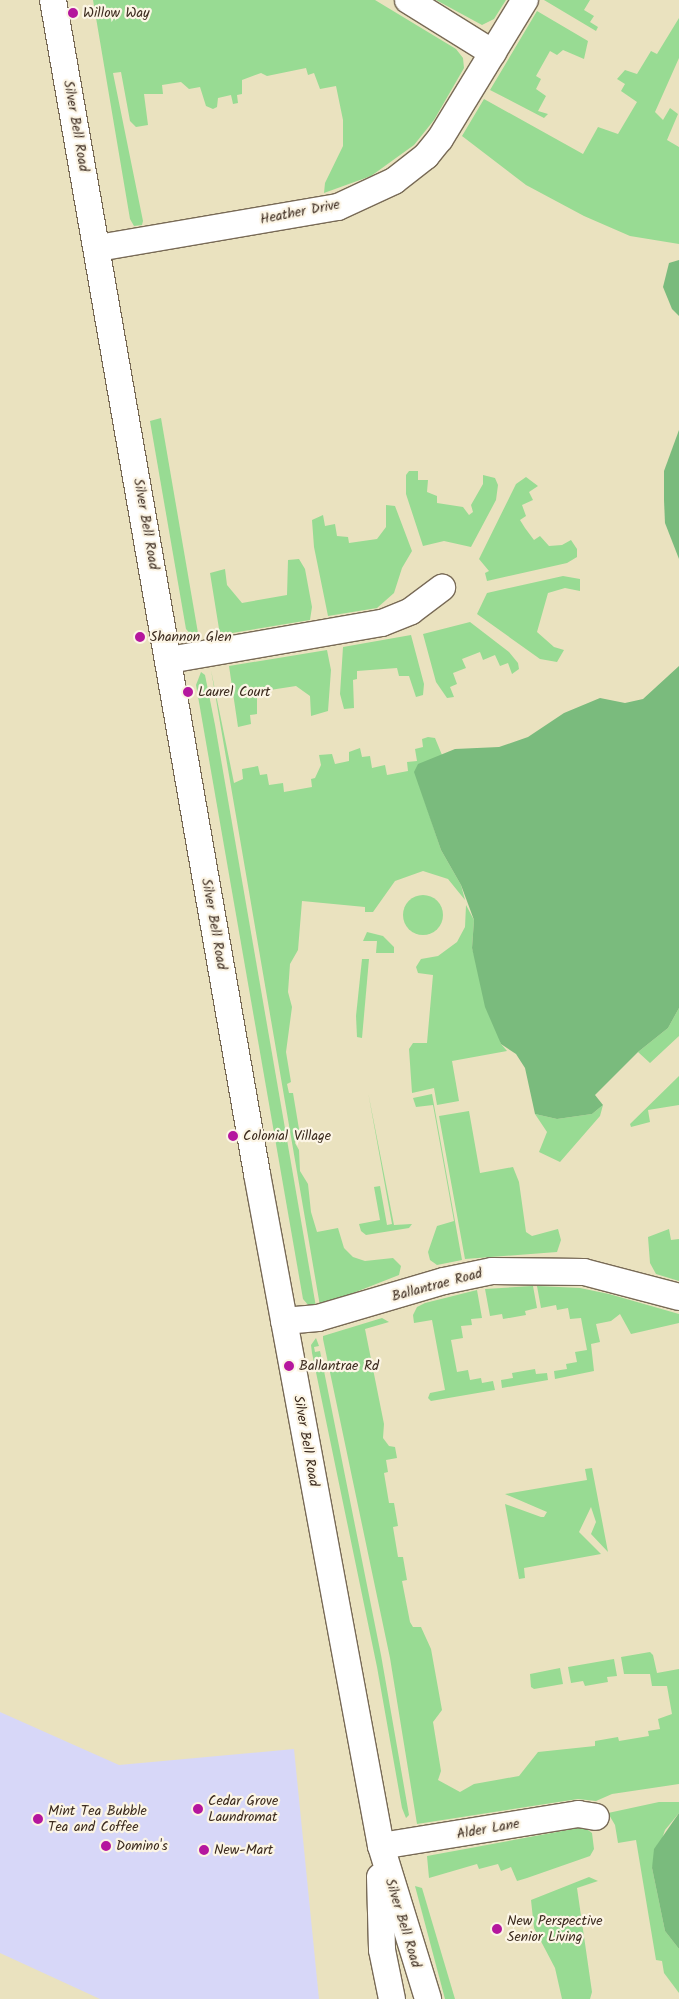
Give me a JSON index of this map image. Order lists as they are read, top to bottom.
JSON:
{
  "streets": {
    "street": [
      "Silver Bell Road",
      "Heather Drive",
      "Ballantrae Road",
      "Alder Lane"
    ]
  },
  "crossings": [
    ["Silver Bell Road", "Heather Drive"],
    ["Silver Bell Road", "Ballantrae Road"],
    ["Silver Bell Road", "Alder Lane"]
  ],
  "places": [
    "Willow Way",
    "Shannon Glen",
    "Laurel Court",
    "Colonial Village",
    "Ballantrae Rd",
    "Cedar Grove Laundromat",
    "Mint Tea Bubble Tea and Coffee",
    "Domino's",
    "New-Mart",
    "New Perspective Senior Living"
  ]
}
